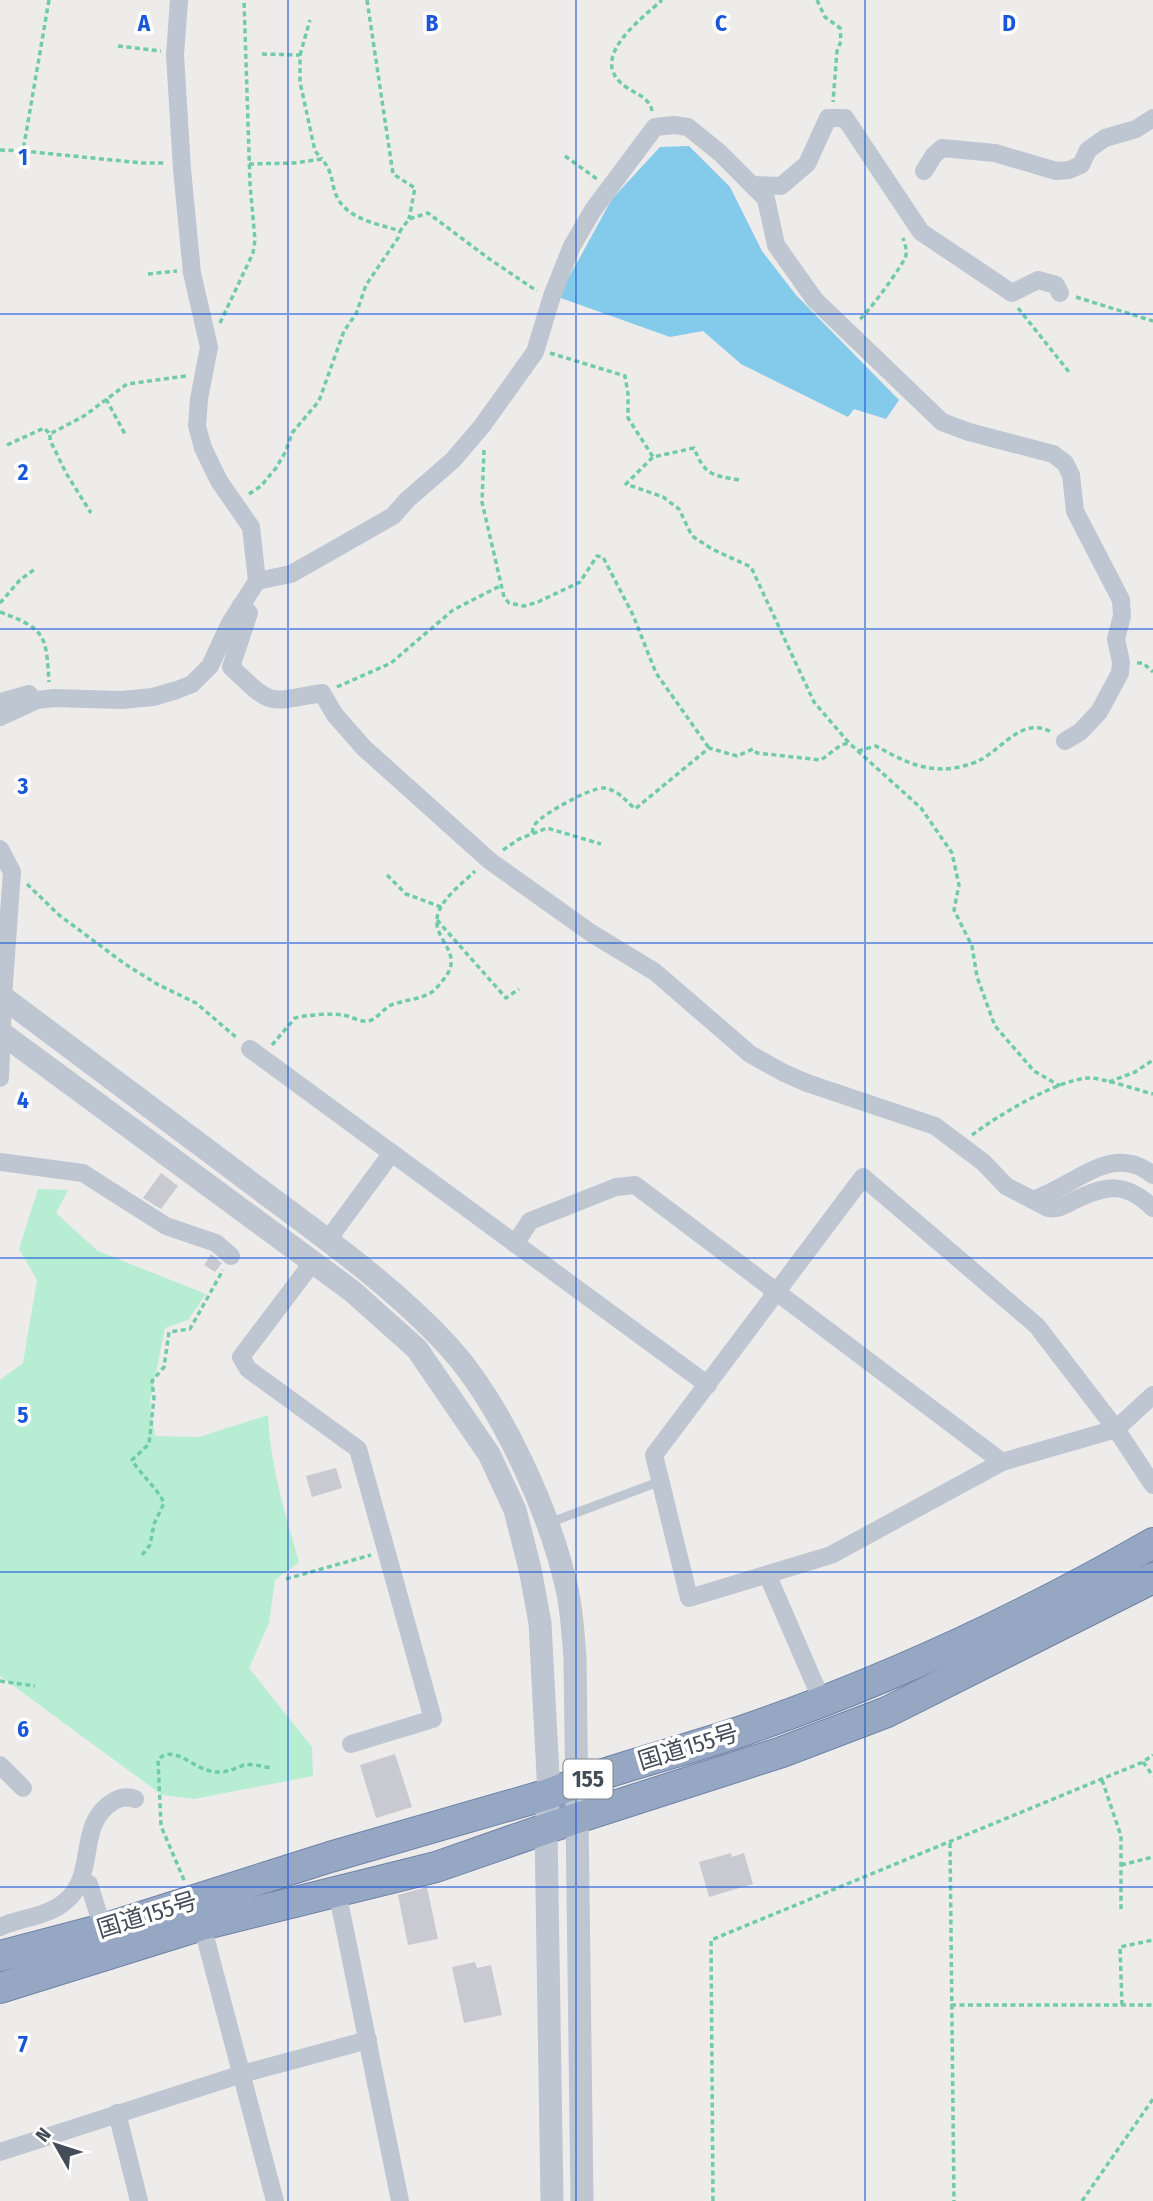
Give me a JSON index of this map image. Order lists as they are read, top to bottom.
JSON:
{
  "streets": {
    "highway": ["国道155号", "155"]
  },
  "north": "top left",
  "grid": {
    "columns": [
      "A",
      "B",
      "C",
      "D"
    ],
    "rows": [
      "1",
      "2",
      "3",
      "4",
      "5",
      "6",
      "7"
    ]
  }
}
